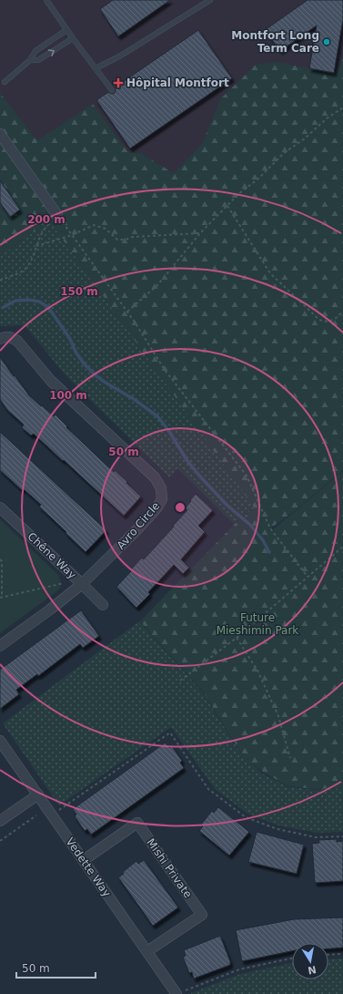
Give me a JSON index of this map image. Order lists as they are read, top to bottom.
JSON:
{
  "streets": {
    "street": [
      "Avro Circle",
      "Chêne Way",
      "Vedette Way",
      "Mishi Private"
    ]
  },
  "crossings": [
    ["Avro Circle", "Chêne Way"],
    ["Vedette Way", "Mishi Private"]
  ],
  "parks": ["Future Mieshimin Park"],
  "places": {
    "other": ["Montfort Long Term Care"],
    "health": ["Hôpital Montfort"]
  },
  "scale_bar": "50 m",
  "north": "bottom",
  "rings": [
    "200 m",
    "150 m",
    "100 m",
    "50 m"
  ]
}
